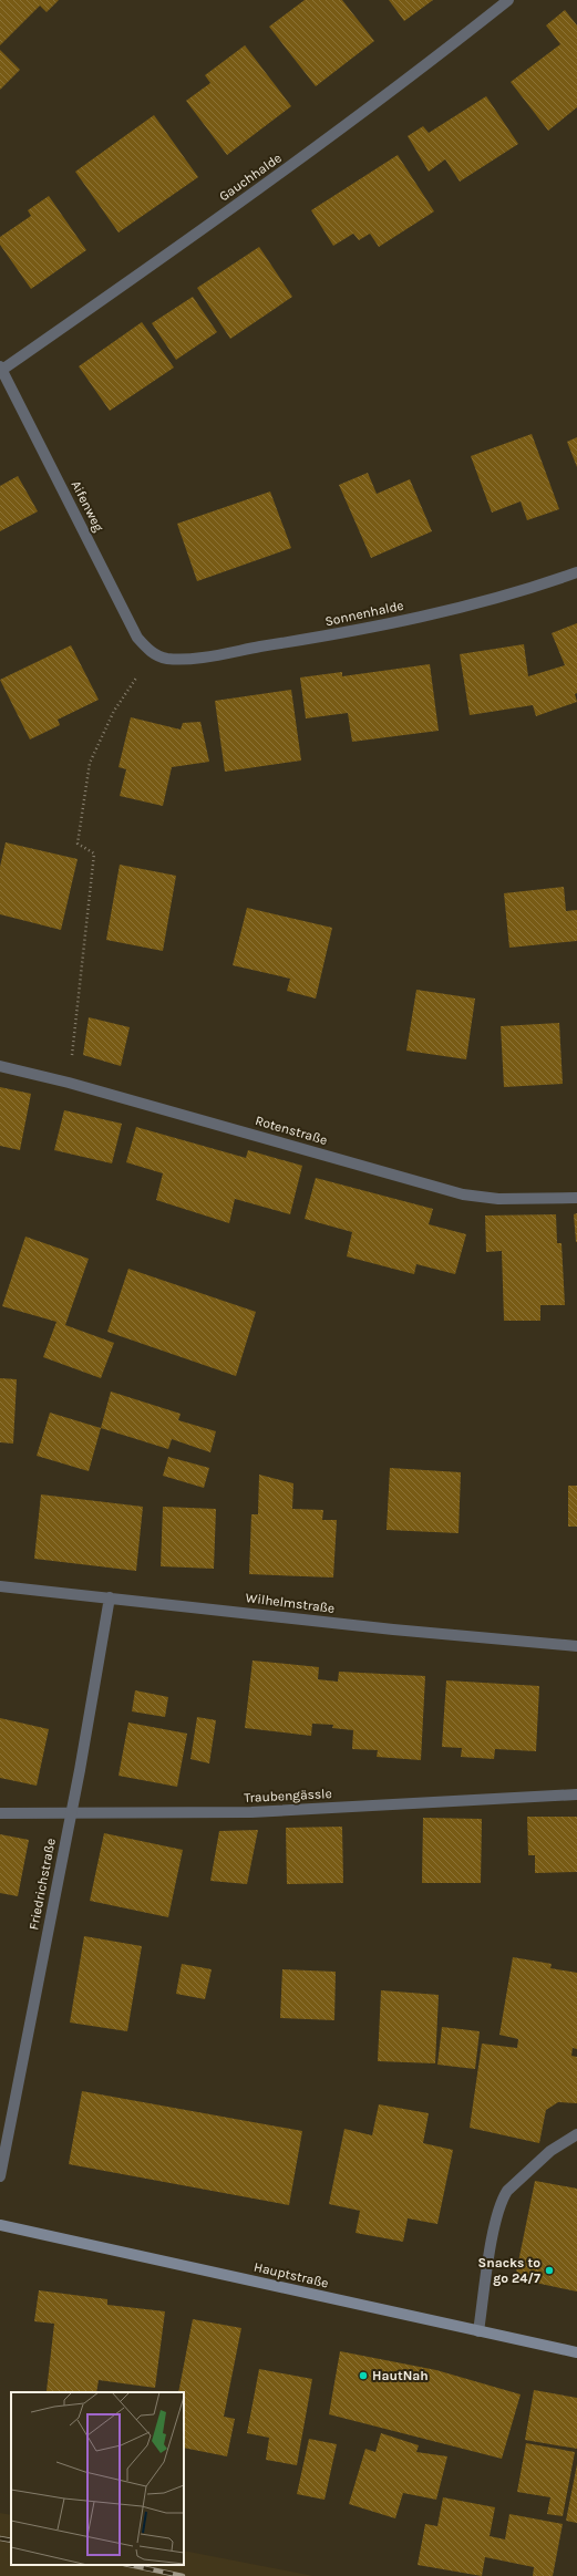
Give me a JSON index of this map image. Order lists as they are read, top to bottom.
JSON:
{
  "streets": {
    "main road": ["Hauptstraße"],
    "street": [
      "Gauchhalde",
      "Aifenweg",
      "Sonnenhalde",
      "Rotenstraße",
      "Wilhelmstraße",
      "Traubengässle",
      "Friedrichstraße"
    ]
  },
  "crossings": [
    ["Gauchhalde", "Aifenweg"],
    ["Aifenweg", "Sonnenhalde"],
    ["Wilhelmstraße", "Friedrichstraße"],
    ["Traubengässle", "Friedrichstraße"]
  ],
  "places": ["Snacks to go 24/7", "HautNah"]
}
